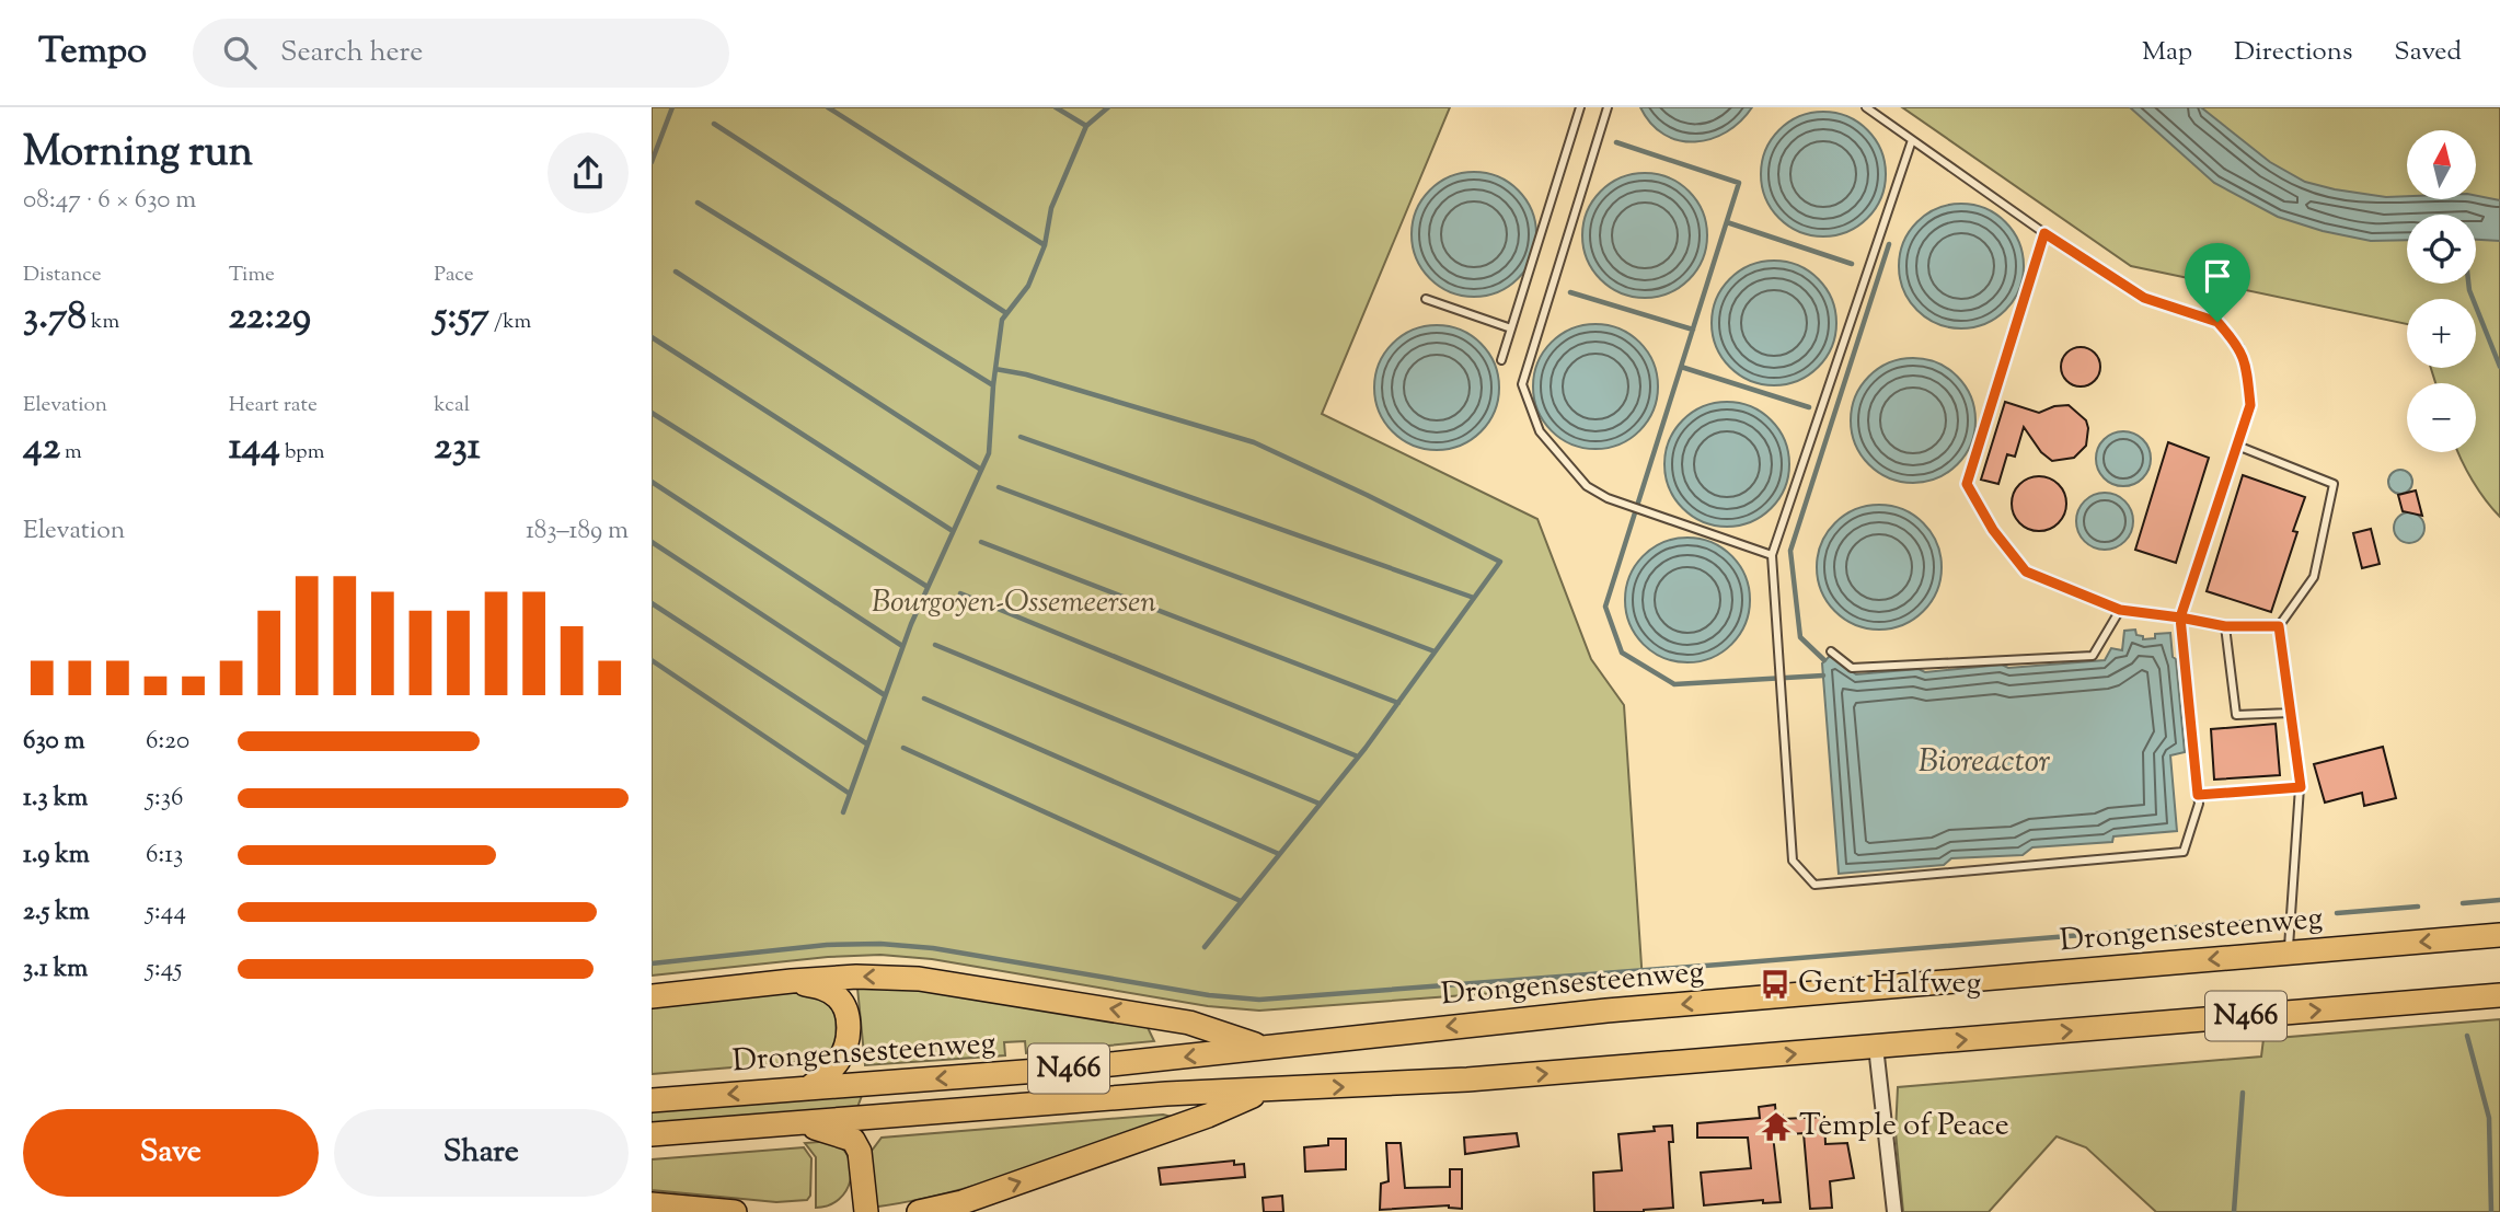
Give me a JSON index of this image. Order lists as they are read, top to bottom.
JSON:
{
  "streets": {
    "highway": ["Drongensesteenweg", "N466"]
  },
  "water": ["Bioreactor"],
  "parks": ["Bourgoyen-Ossemeersen"],
  "places": {
    "bus stop": ["Gent Halfweg"],
    "temple": ["Temple of Peace"]
  },
  "north": "top",
  "page": {
    "header": "Tempo",
    "search": "Search here",
    "nav": ["Map", "Directions", "Saved"],
    "heading": ["Morning run", "08:47 · 6 × 630 m"],
    "map_buttons": ["+", "−"],
    "stats": [
      ["Distance", "3.78 km"],
      ["Time", "22:29"],
      ["Pace", "5:57 /km"],
      ["Elevation", "42 m"],
      ["Heart rate", "144 bpm"],
      ["kcal", "231"]
    ],
    "chart": ["Elevation", "183–189 m"],
    "list": [
      {
        "name": "630 m",
        "note": "6:20"
      },
      {
        "name": "1.3 km",
        "note": "5:36"
      },
      {
        "name": "1.9 km",
        "note": "6:13"
      },
      {
        "name": "2.5 km",
        "note": "5:44"
      },
      {
        "name": "3.1 km",
        "note": "5:45"
      }
    ],
    "buttons": ["Save", "Share"]
  }
}
